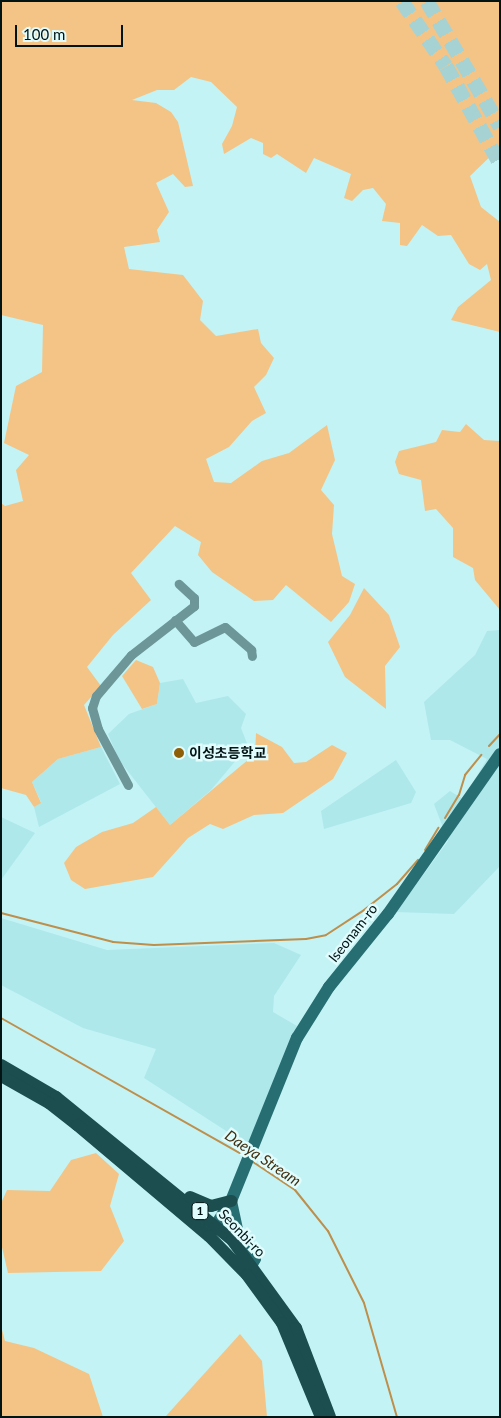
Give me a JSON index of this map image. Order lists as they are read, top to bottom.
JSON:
{
  "streets": {
    "main road": ["Iseonam-ro", "1", "Seonbi-ro"]
  },
  "water": ["Daeya Stream"],
  "places": ["이성초등학교"],
  "scale_bar": "100 m"
}
